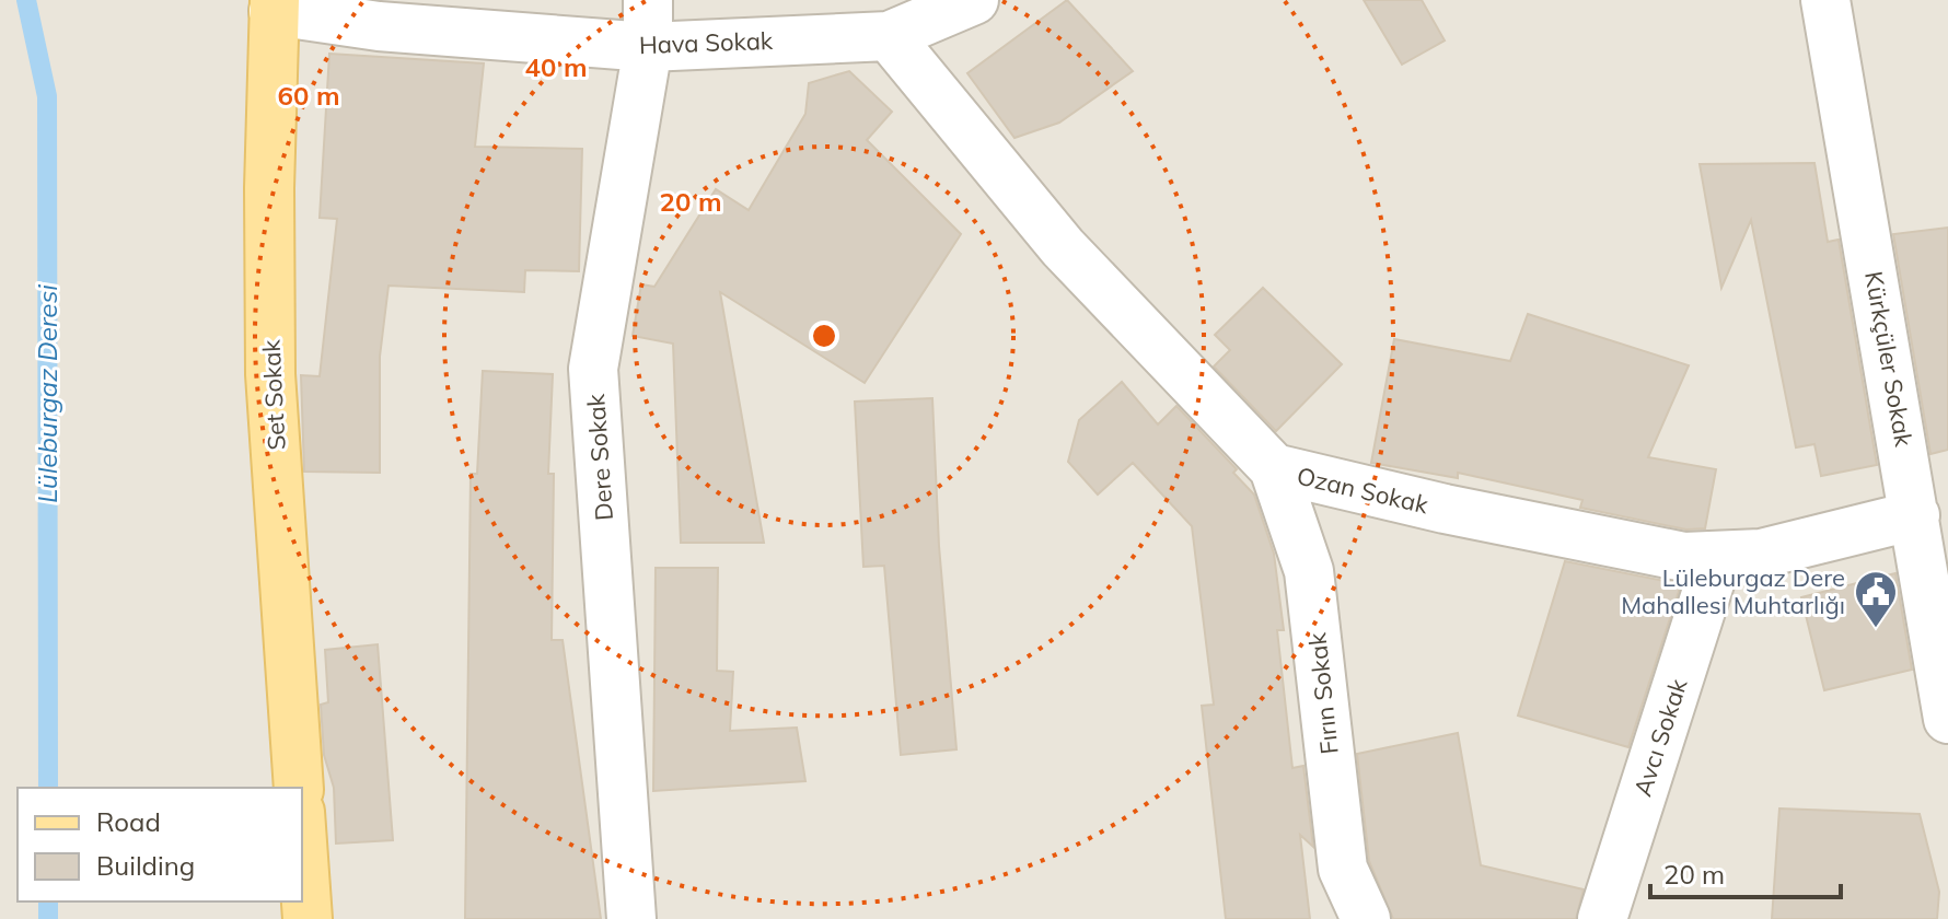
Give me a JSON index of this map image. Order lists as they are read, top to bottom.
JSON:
{
  "streets": {
    "main road": ["Set Sokak"],
    "street": [
      "Hava Sokak",
      "Kürkçüler Sokak",
      "Dere Sokak",
      "Ozan Sokak",
      "Fırın Sokak",
      "Avcı Sokak"
    ]
  },
  "crossings": [
    ["Hava Sokak", "Set Sokak"],
    ["Hava Sokak", "Dere Sokak"],
    ["Hava Sokak", "Ozan Sokak"],
    ["Kürkçüler Sokak", "Ozan Sokak"],
    ["Ozan Sokak", "Fırın Sokak"],
    ["Ozan Sokak", "Avcı Sokak"]
  ],
  "water": ["Lüleburgaz Deresi"],
  "places": {
    "public building": ["Lüleburgaz Dere Mahallesi Muhtarlığı"]
  },
  "legend": ["Road", "Building"],
  "scale_bar": "20 m",
  "rings": ["40 m", "60 m", "20 m"]
}
